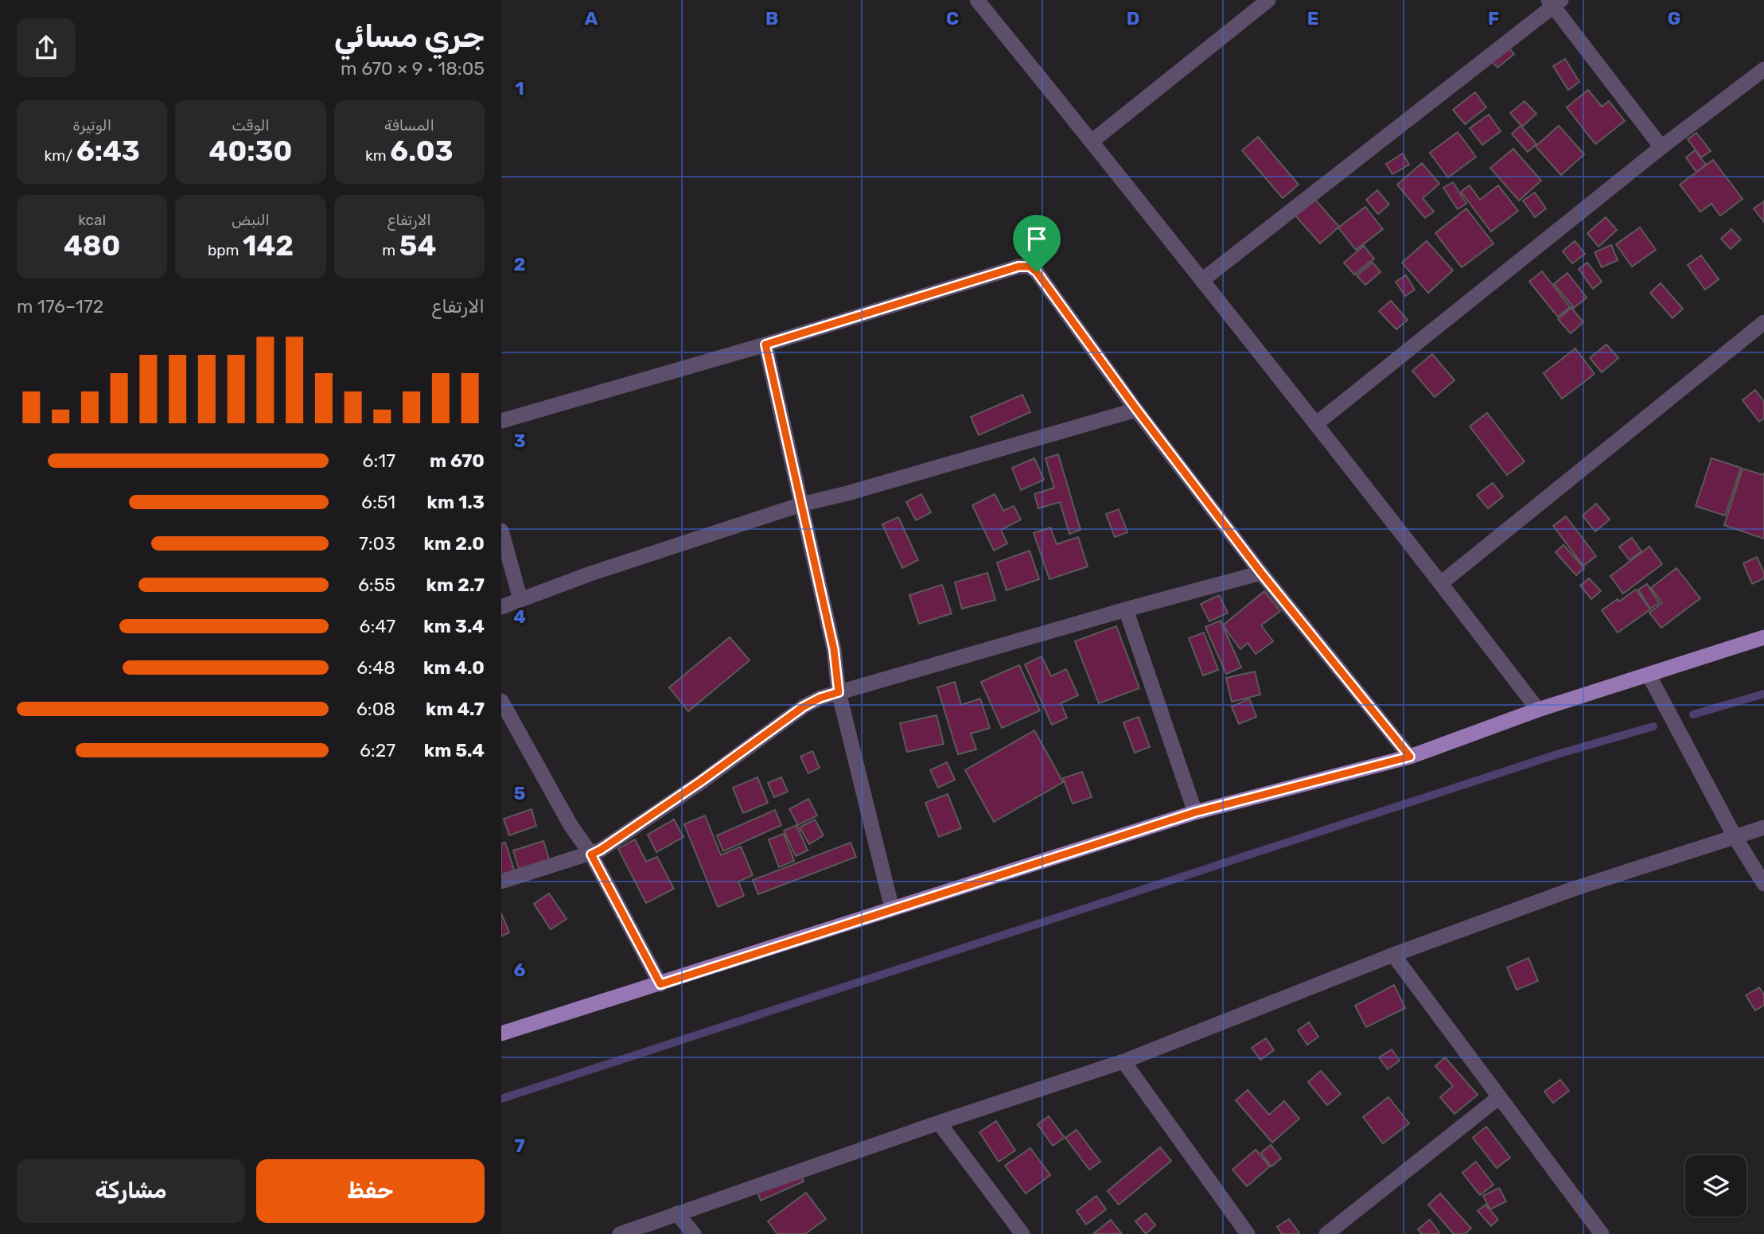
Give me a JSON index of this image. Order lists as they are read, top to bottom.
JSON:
{
  "page": {
    "heading": ["جري مسائي", "18:05 · 9 × 670 m"],
    "stats": [
      ["المسافة", "6.03 km"],
      ["الوقت", "40:30"],
      ["الوتيرة", "6:43 /km"],
      ["الارتفاع", "54 m"],
      ["النبض", "142 bpm"],
      ["kcal", "480"]
    ],
    "chart": ["الارتفاع", "172–176 m"],
    "list": [
      {
        "name": "670 m",
        "note": "6:17"
      },
      {
        "name": "1.3 km",
        "note": "6:51"
      },
      {
        "name": "2.0 km",
        "note": "7:03"
      },
      {
        "name": "2.7 km",
        "note": "6:55"
      },
      {
        "name": "3.4 km",
        "note": "6:47"
      },
      {
        "name": "4.0 km",
        "note": "6:48"
      },
      {
        "name": "4.7 km",
        "note": "6:08"
      },
      {
        "name": "5.4 km",
        "note": "6:27"
      }
    ],
    "buttons": ["حفظ", "مشاركة"]
  },
  "grid": {
    "columns": [
      "A",
      "B",
      "C",
      "D",
      "E",
      "F",
      "G"
    ],
    "rows": [
      "1",
      "2",
      "3",
      "4",
      "5",
      "6",
      "7"
    ]
  }
}
